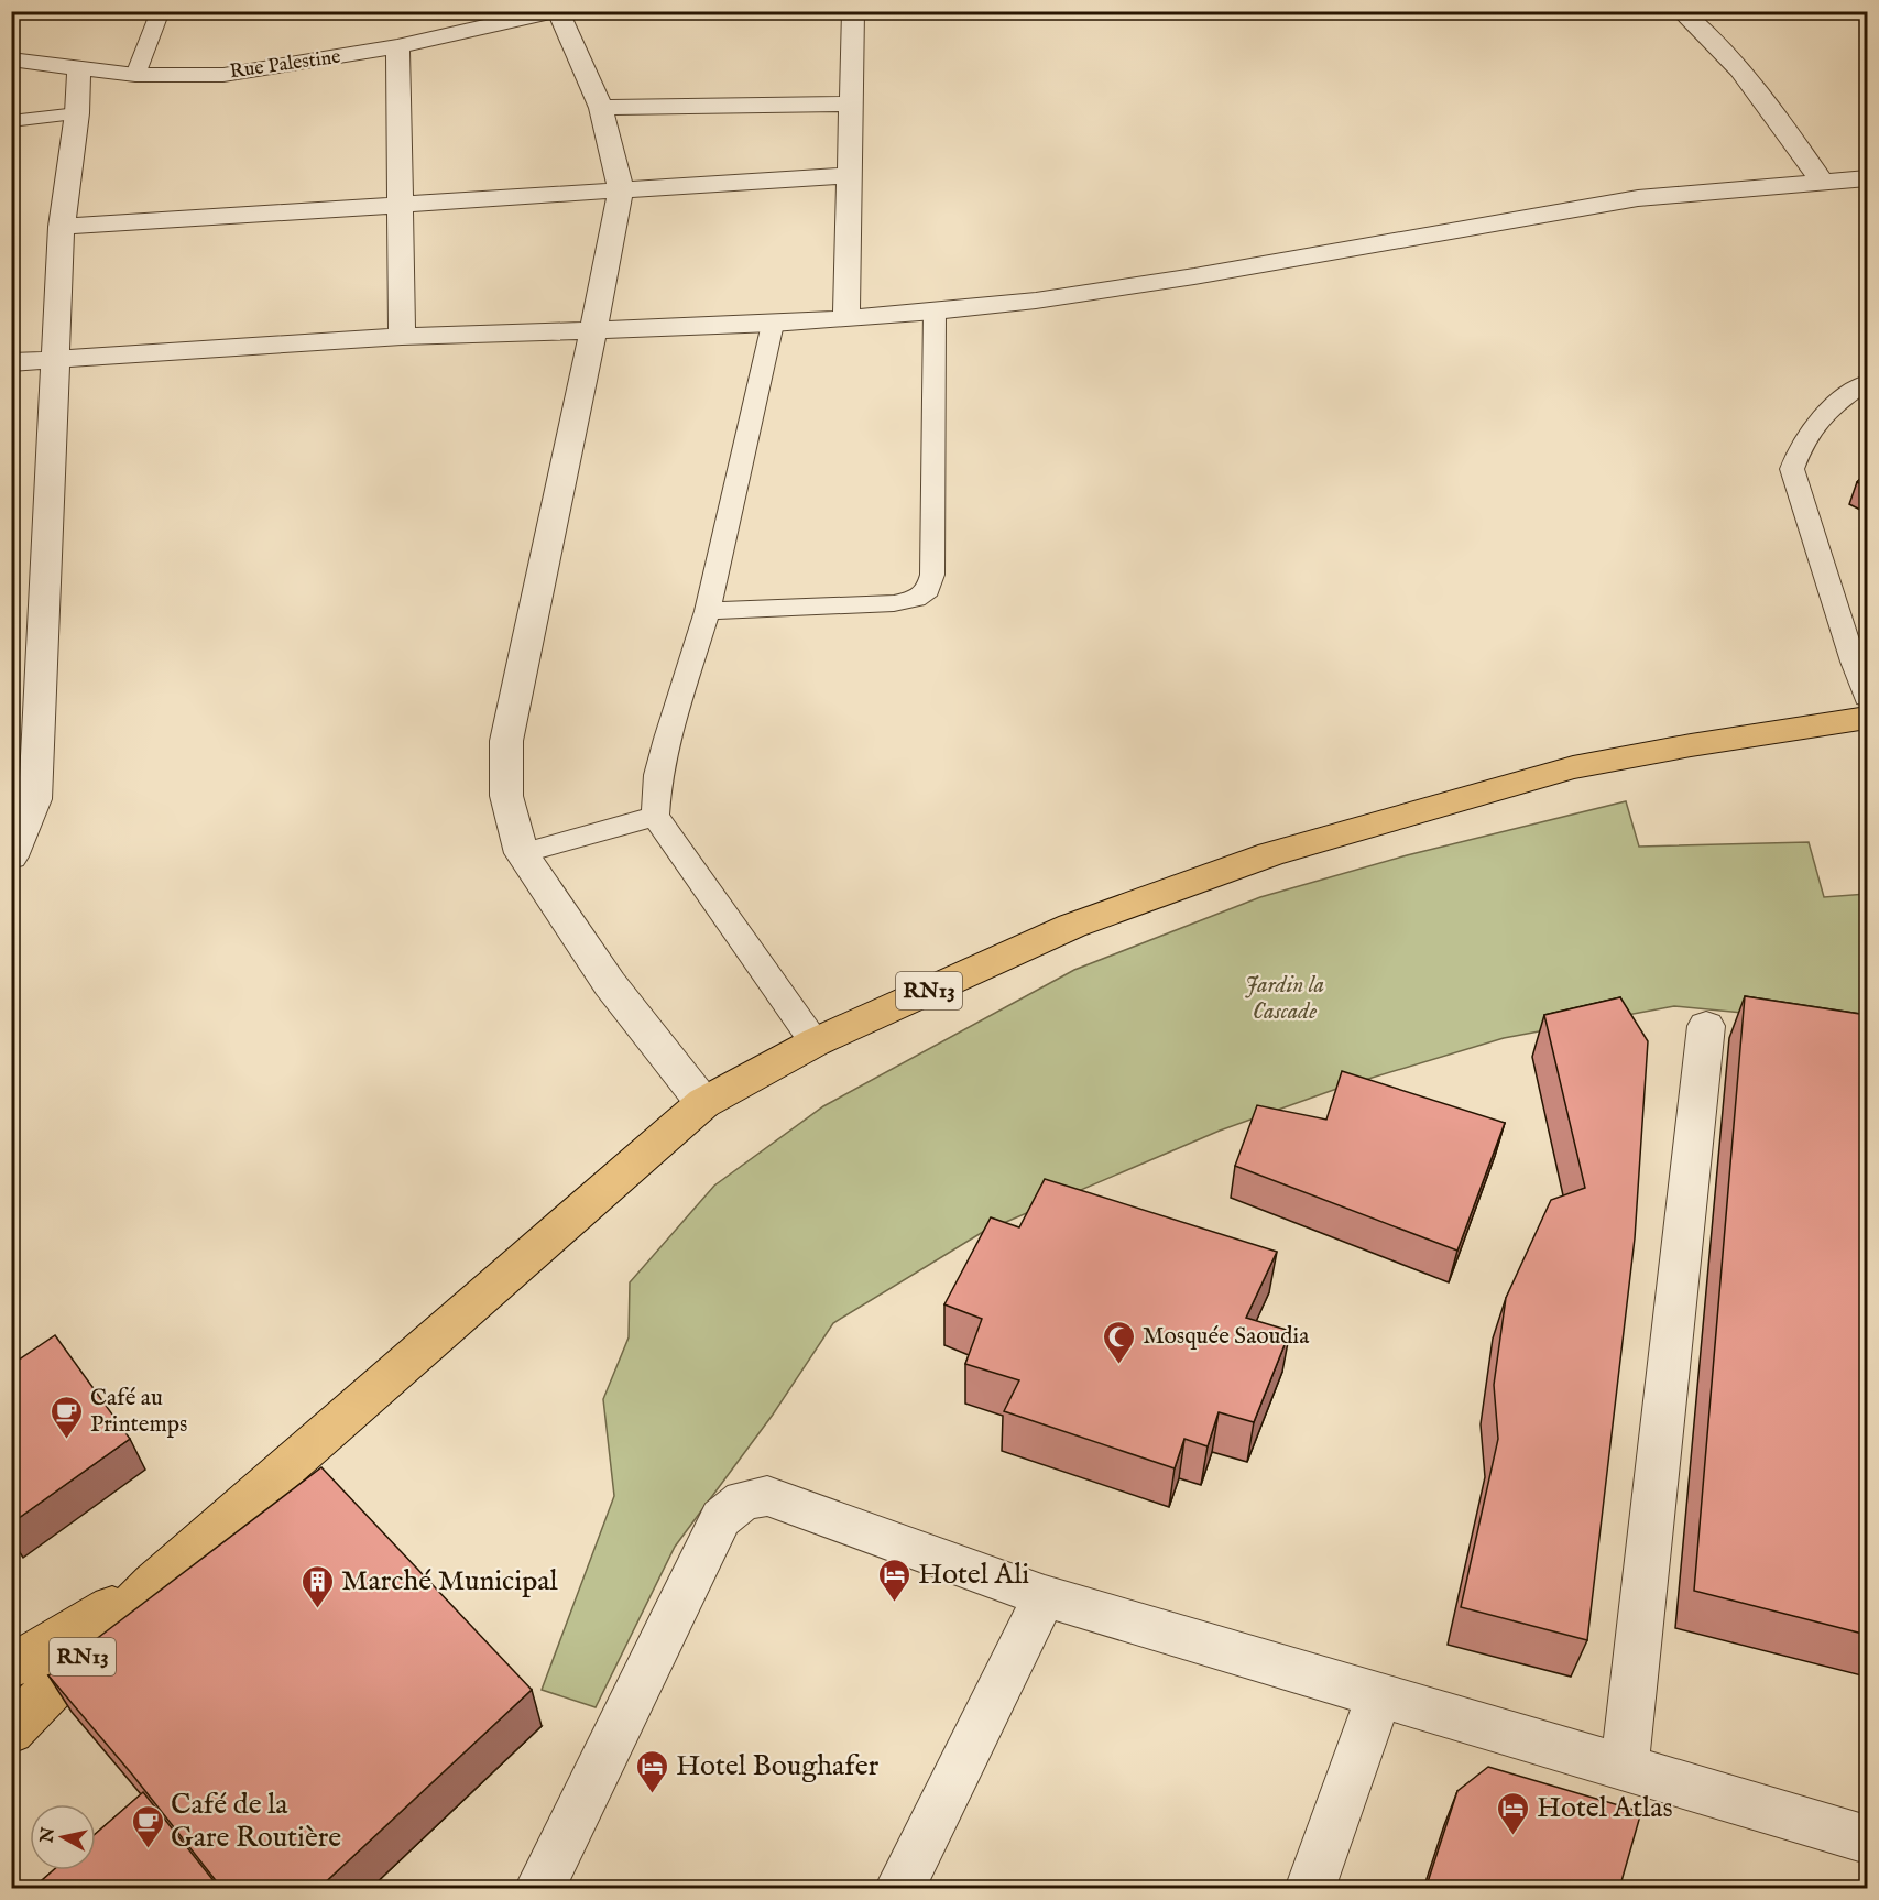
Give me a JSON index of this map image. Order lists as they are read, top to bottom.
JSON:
{
  "streets": {
    "main road": ["RN13"],
    "street": ["Rue Palestine"]
  },
  "parks": ["Jardin la Cascade"],
  "places": {
    "mosque": ["Mosquée Saoudia"],
    "cafe": ["Café au Printemps", "Café de la Gare Routière"],
    "hotel": ["Hotel Ali", "Hotel Boughafer", "Hotel Atlas"],
    "building": ["Marché Municipal"]
  },
  "north": "left"
}
